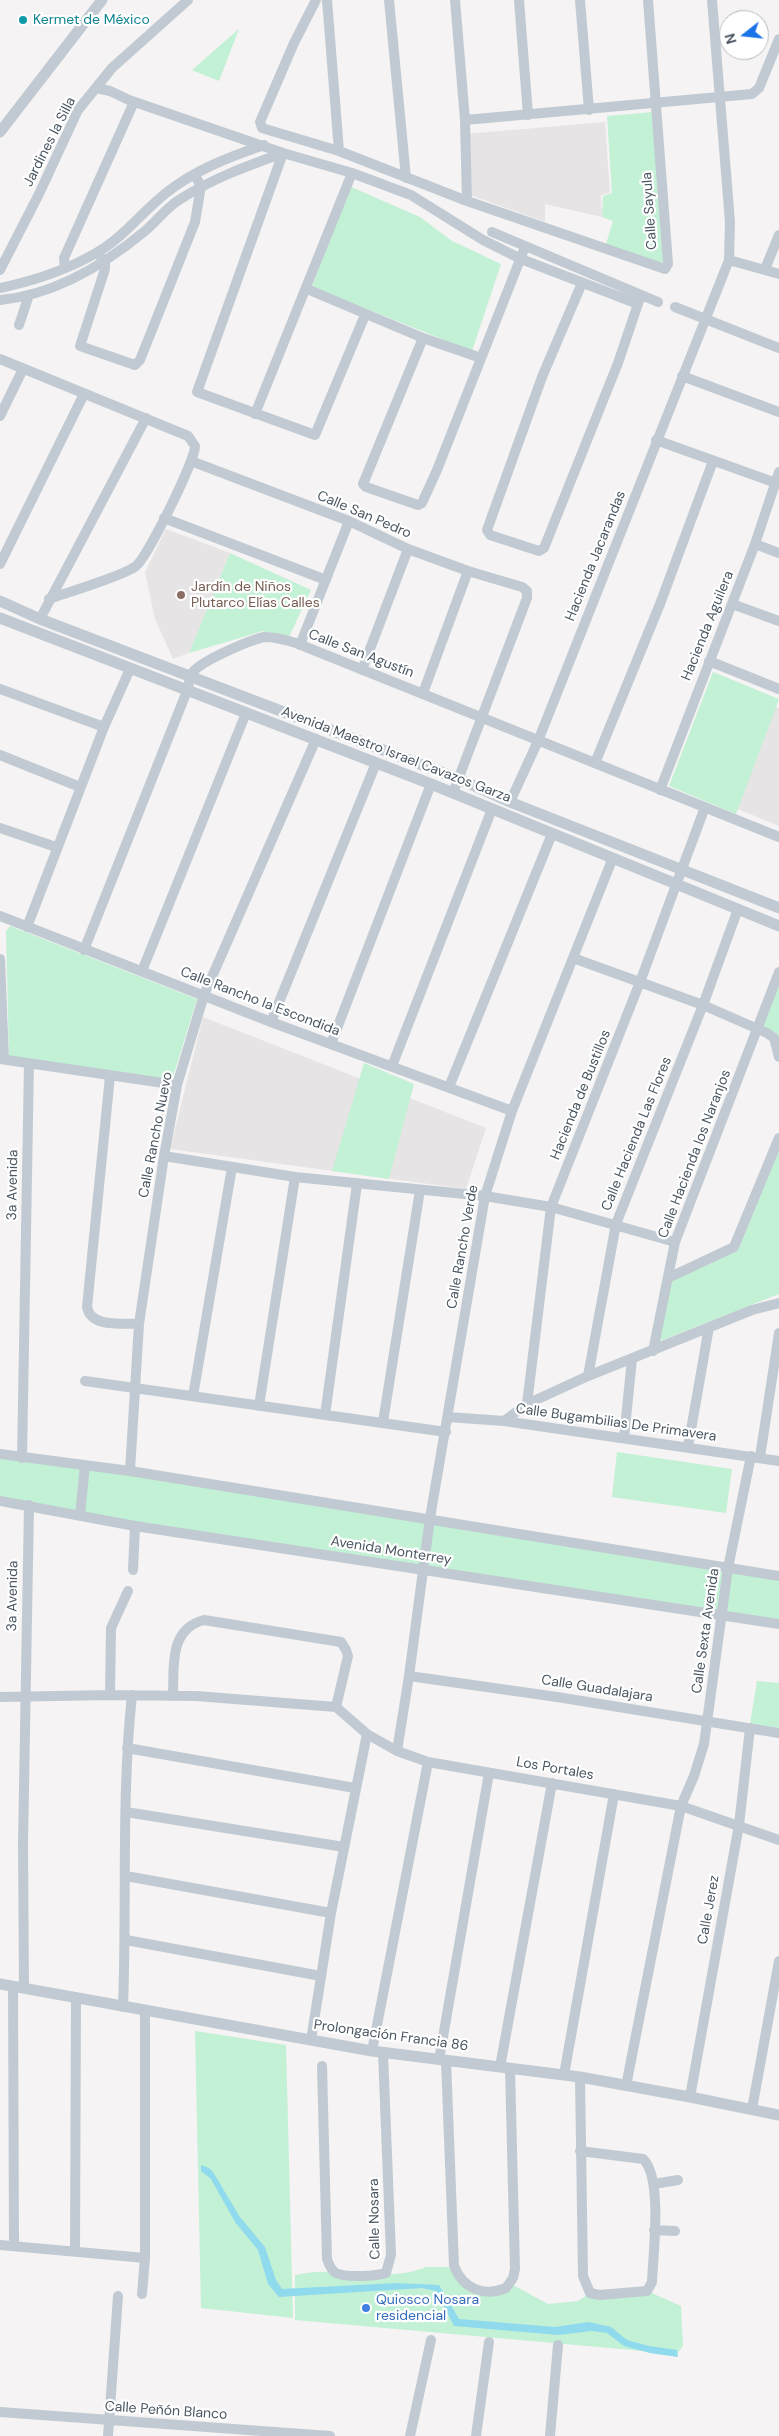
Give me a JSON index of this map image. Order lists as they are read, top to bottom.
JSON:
{
  "streets": {
    "street": [
      "Jardines la Silla",
      "Calle Sayula",
      "Calle San Pedro",
      "Hacienda Jacarandas",
      "Hacienda Aguilera",
      "Calle San Agustín",
      "Avenida Maestro Israel Cavazos Garza",
      "Calle Rancho la Escondida",
      "Hacienda de Bustillos",
      "Calle Hacienda Las Flores",
      "Calle Rancho Nuevo",
      "Calle Hacienda los Naranjos",
      "3a Avenida",
      "Calle Rancho Verde",
      "Calle Bugambilias De Primavera",
      "Avenida Monterrey",
      "Calle Sexta Avenida",
      "Calle Guadalajara",
      "Los Portales",
      "Calle Jerez",
      "Prolongación Francia 86",
      "Calle Nosara",
      "Calle Peñón Blanco"
    ]
  },
  "crossings": [
    ["Calle San Pedro", "Calle San Agustín"],
    ["Hacienda Jacarandas", "Calle San Agustín"],
    ["Hacienda Jacarandas", "Avenida Maestro Israel Cavazos Garza"],
    ["Hacienda Aguilera", "Calle San Agustín"],
    ["Calle San Agustín", "Avenida Maestro Israel Cavazos Garza"],
    ["Calle San Agustín", "Hacienda de Bustillos"],
    ["Avenida Maestro Israel Cavazos Garza", "Hacienda de Bustillos"],
    ["Avenida Maestro Israel Cavazos Garza", "Calle Hacienda Las Flores"],
    ["Avenida Maestro Israel Cavazos Garza", "Calle Rancho Nuevo"],
    ["Avenida Maestro Israel Cavazos Garza", "Calle Rancho Verde"],
    ["Calle Rancho la Escondida", "Calle Rancho Nuevo"],
    ["Calle Rancho la Escondida", "Calle Rancho Verde"],
    ["3a Avenida", "Avenida Monterrey"],
    ["3a Avenida", "Prolongación Francia 86"],
    ["Calle Rancho Verde", "Calle Bugambilias De Primavera"],
    ["Calle Rancho Verde", "Avenida Monterrey"],
    ["Calle Rancho Verde", "Calle Guadalajara"],
    ["Calle Rancho Verde", "Los Portales"],
    ["Calle Bugambilias De Primavera", "Calle Sexta Avenida"],
    ["Avenida Monterrey", "Calle Sexta Avenida"],
    ["Calle Sexta Avenida", "Calle Guadalajara"],
    ["Calle Sexta Avenida", "Los Portales"],
    ["Calle Sexta Avenida", "Prolongación Francia 86"],
    ["Calle Guadalajara", "Calle Jerez"],
    ["Los Portales", "Calle Jerez"],
    ["Calle Jerez", "Prolongación Francia 86"],
    ["Prolongación Francia 86", "Calle Nosara"]
  ],
  "places": ["Kermet de México", "Jardín de Niños Plutarco Elías Calles", "Quiosco Nosara residencial"],
  "north": "left"
}
